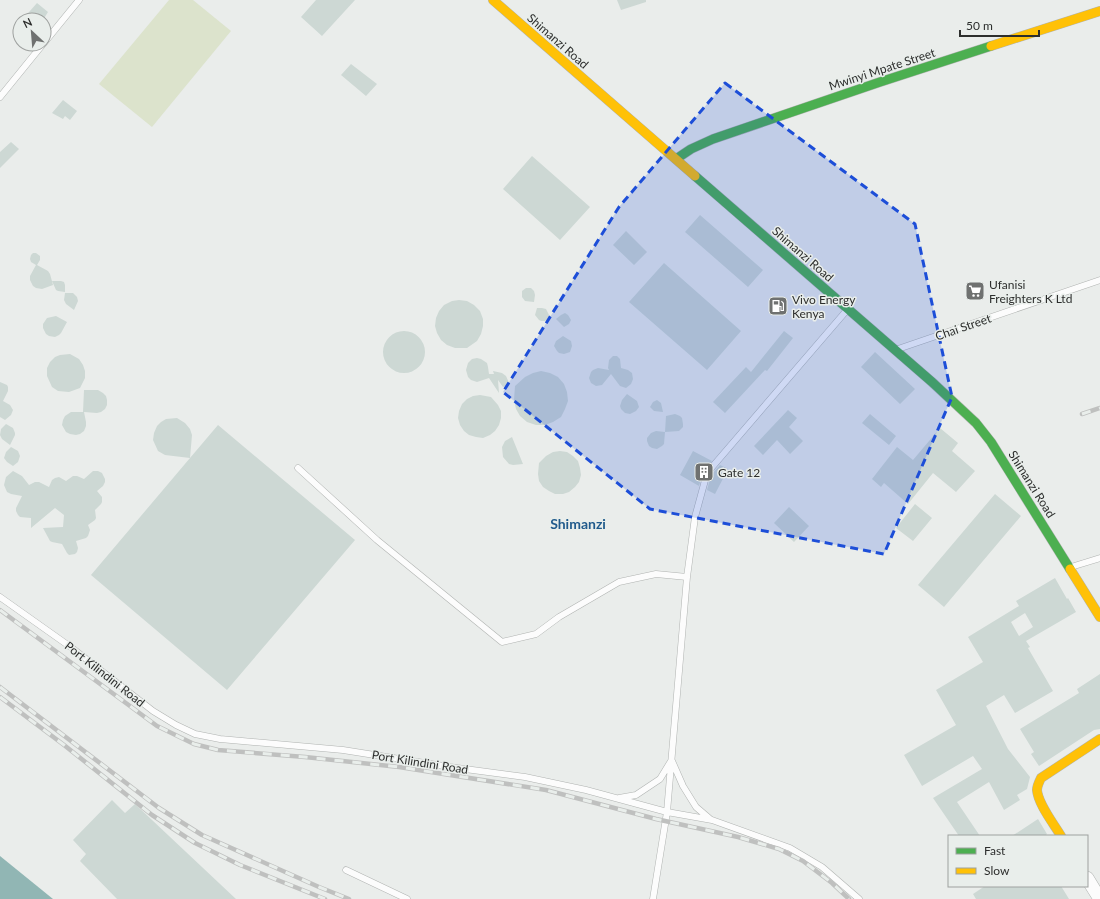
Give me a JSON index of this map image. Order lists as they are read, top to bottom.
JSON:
{
  "streets": {
    "main road": ["Shimanzi Road", "Mwinyi Mpate Street"],
    "lane": ["Chai Street", "Port Kilindini Road"]
  },
  "crossings": [
    ["Shimanzi Road", "Mwinyi Mpate Street"],
    ["Shimanzi Road", "Chai Street"]
  ],
  "districts": ["Shimanzi"],
  "places": {
    "supermarket": ["Ufanisi Freighters K Ltd"],
    "fuel station": ["Vivo Energy Kenya"],
    "building": ["Gate 12"]
  },
  "legend": ["Fast", "Slow"],
  "scale_bar": "50 m",
  "north": "top left"
}
